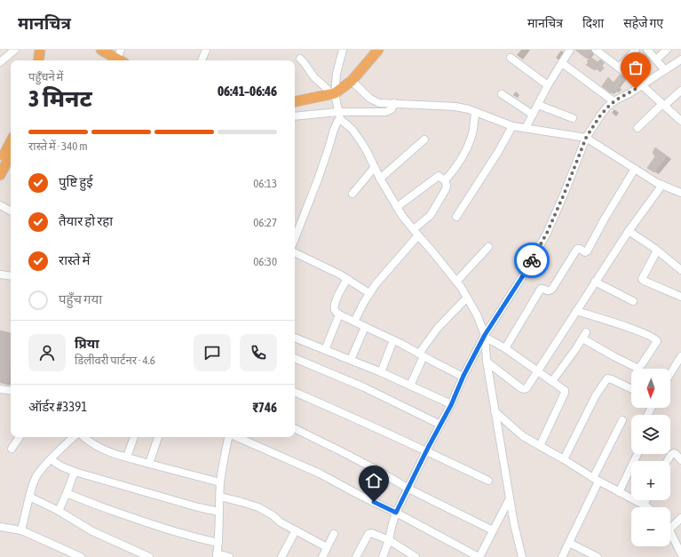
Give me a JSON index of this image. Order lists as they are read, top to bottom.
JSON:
{
  "north": "bottom",
  "page": {
    "header": "मानचित्र",
    "nav": ["मानचित्र", "दिशा", "सहेजे गए"],
    "heading": ["3 मिनट", "पहुँचने में", "06:41–06:46"],
    "panel": [
      "प्रिया",
      "डिलीवरी पार्टनर · 4.6",
      "ऑर्डर #3391",
      "₹746"
    ],
    "bar": "रास्ते में · 340 m",
    "list": [
      ["पुष्टि हुई", "06:13"],
      ["तैयार हो रहा", "06:27"],
      ["रास्ते में", "06:30"],
      "पहुँच गया"
    ],
    "map_buttons": ["+", "−"]
  }
}
